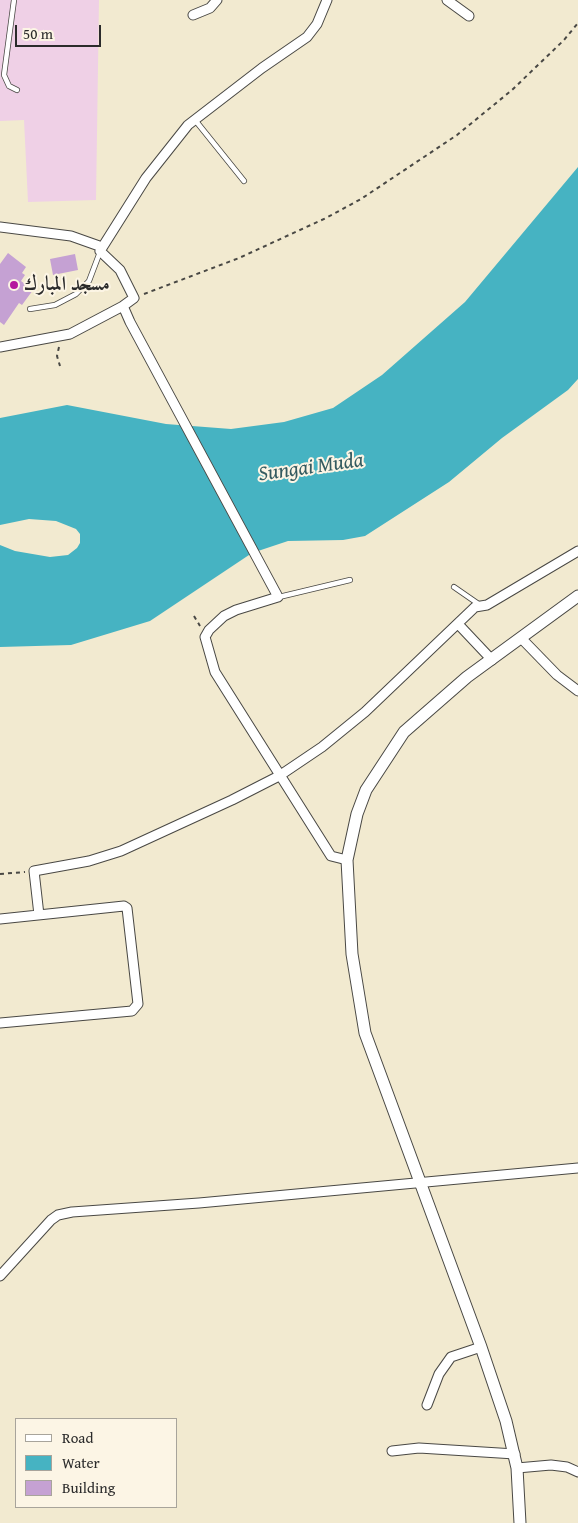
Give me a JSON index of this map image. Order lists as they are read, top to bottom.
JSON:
{
  "water": ["Sungai Muda"],
  "places": ["مسجد المبارك"],
  "legend": ["Road", "Water", "Building"],
  "scale_bar": "50 m"
}
